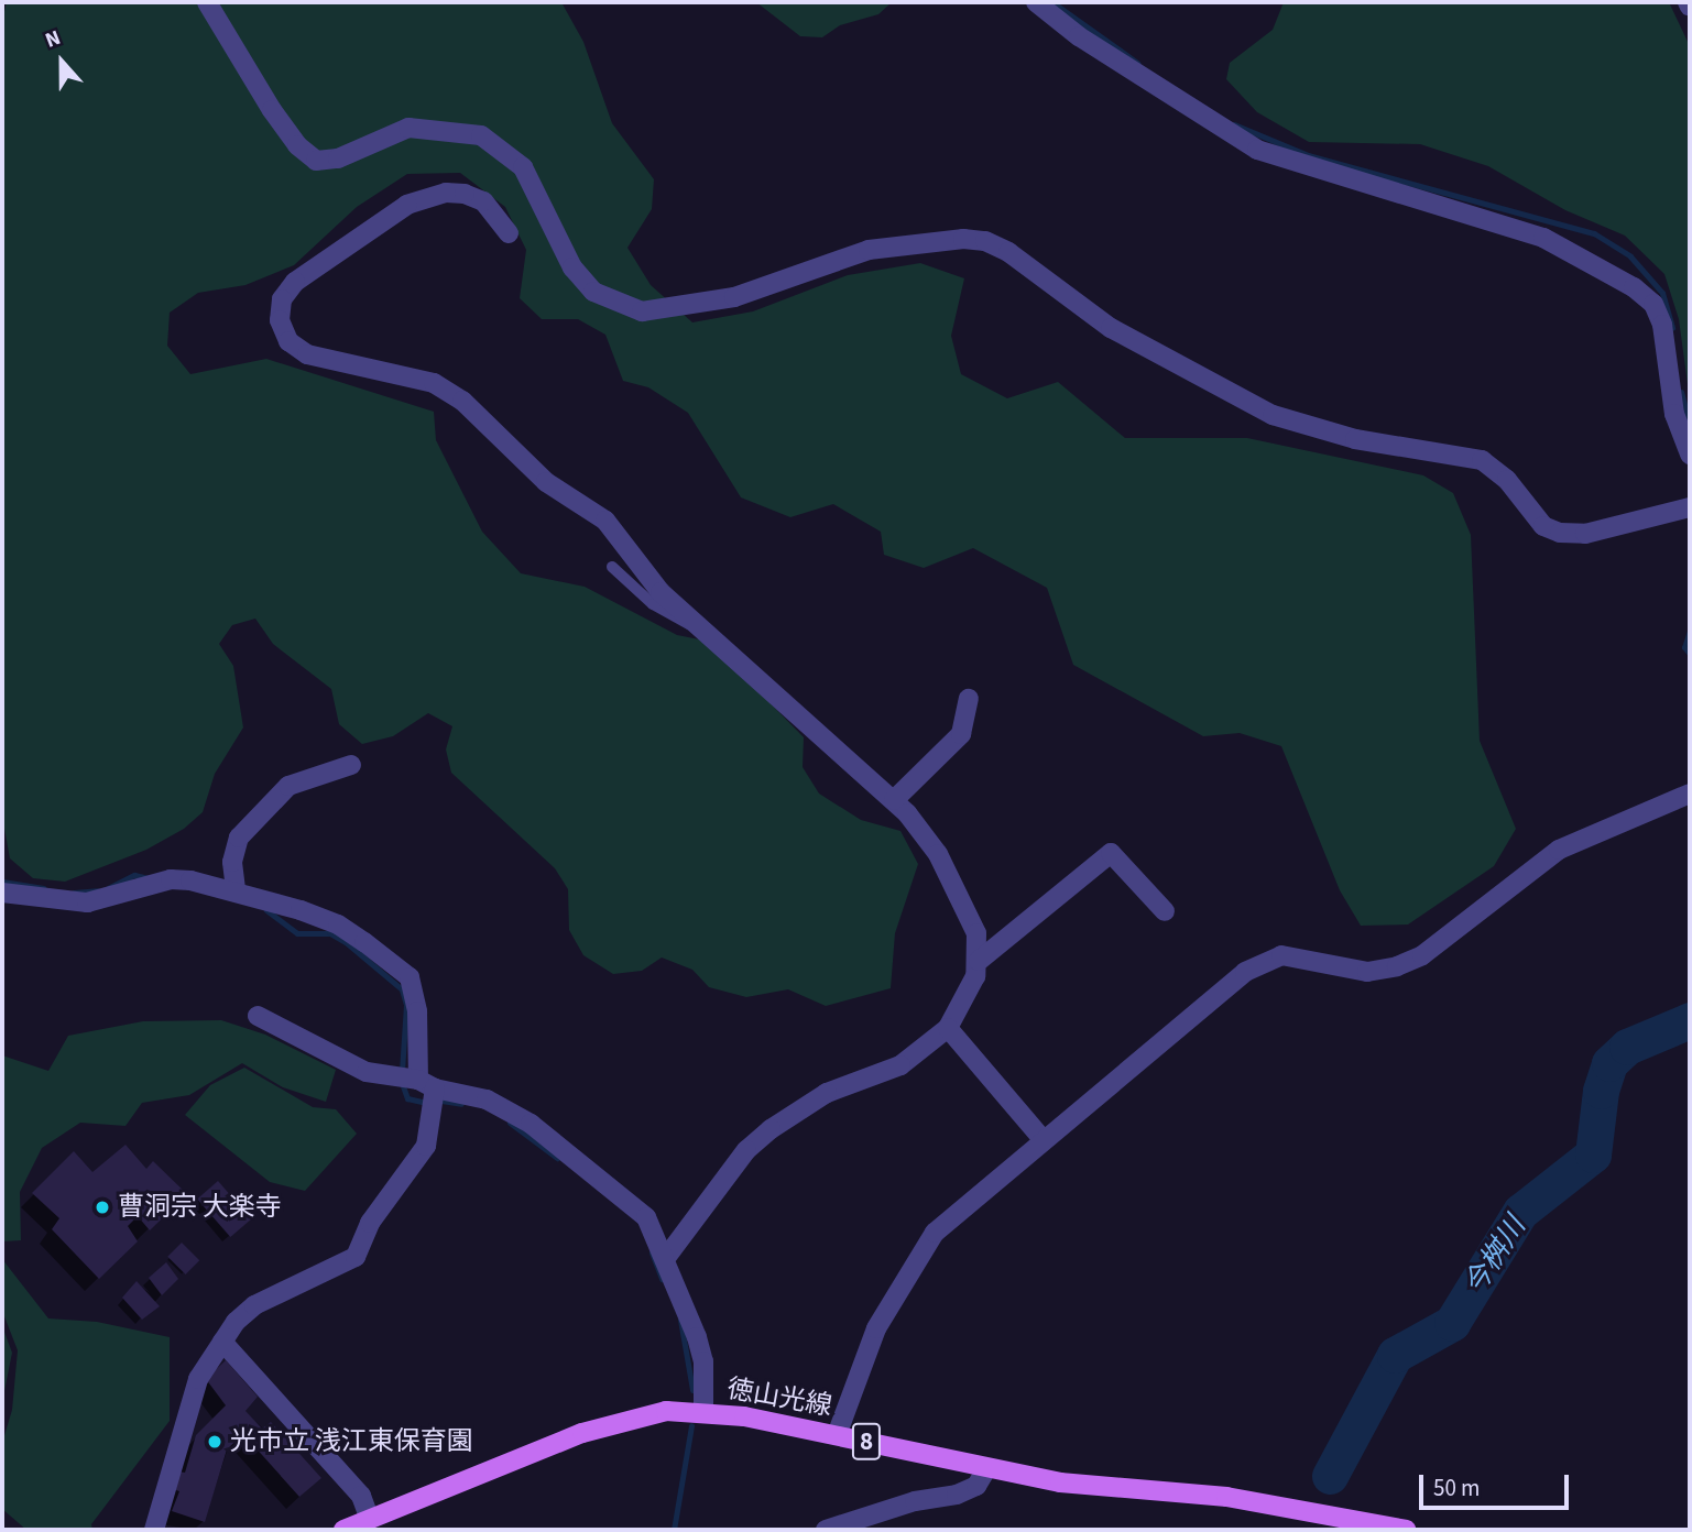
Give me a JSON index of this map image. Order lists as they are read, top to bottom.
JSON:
{
  "streets": {
    "main road": ["徳山光線", "8"]
  },
  "water": ["今桝川"],
  "places": ["曹洞宗 大楽寺", "光市立 浅江東保育園"],
  "scale_bar": "50 m",
  "north": "top"
}
